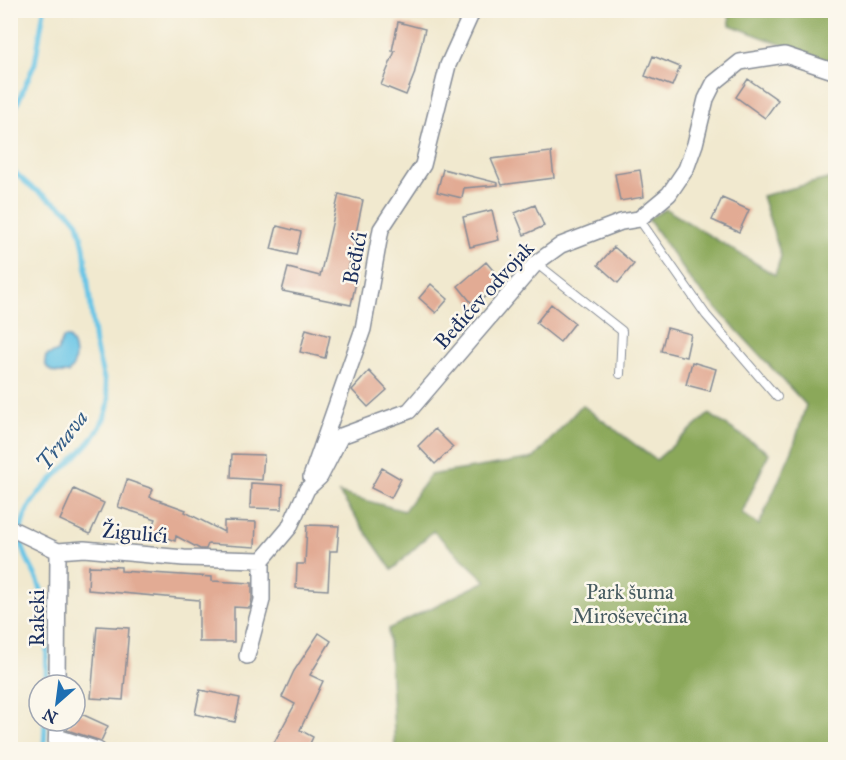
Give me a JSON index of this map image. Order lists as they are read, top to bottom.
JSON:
{
  "streets": {
    "street": [
      "Beđići",
      "Beđićev odvojak",
      "Žigulići",
      "Rakeki"
    ]
  },
  "crossings": [
    ["Beđići", "Beđićev odvojak"],
    ["Beđićev odvojak", "Žigulići"],
    ["Žigulići", "Rakeki"]
  ],
  "water": ["Trnava"],
  "parks": ["Park šuma Miroševečina"],
  "north": "bottom left"
}
